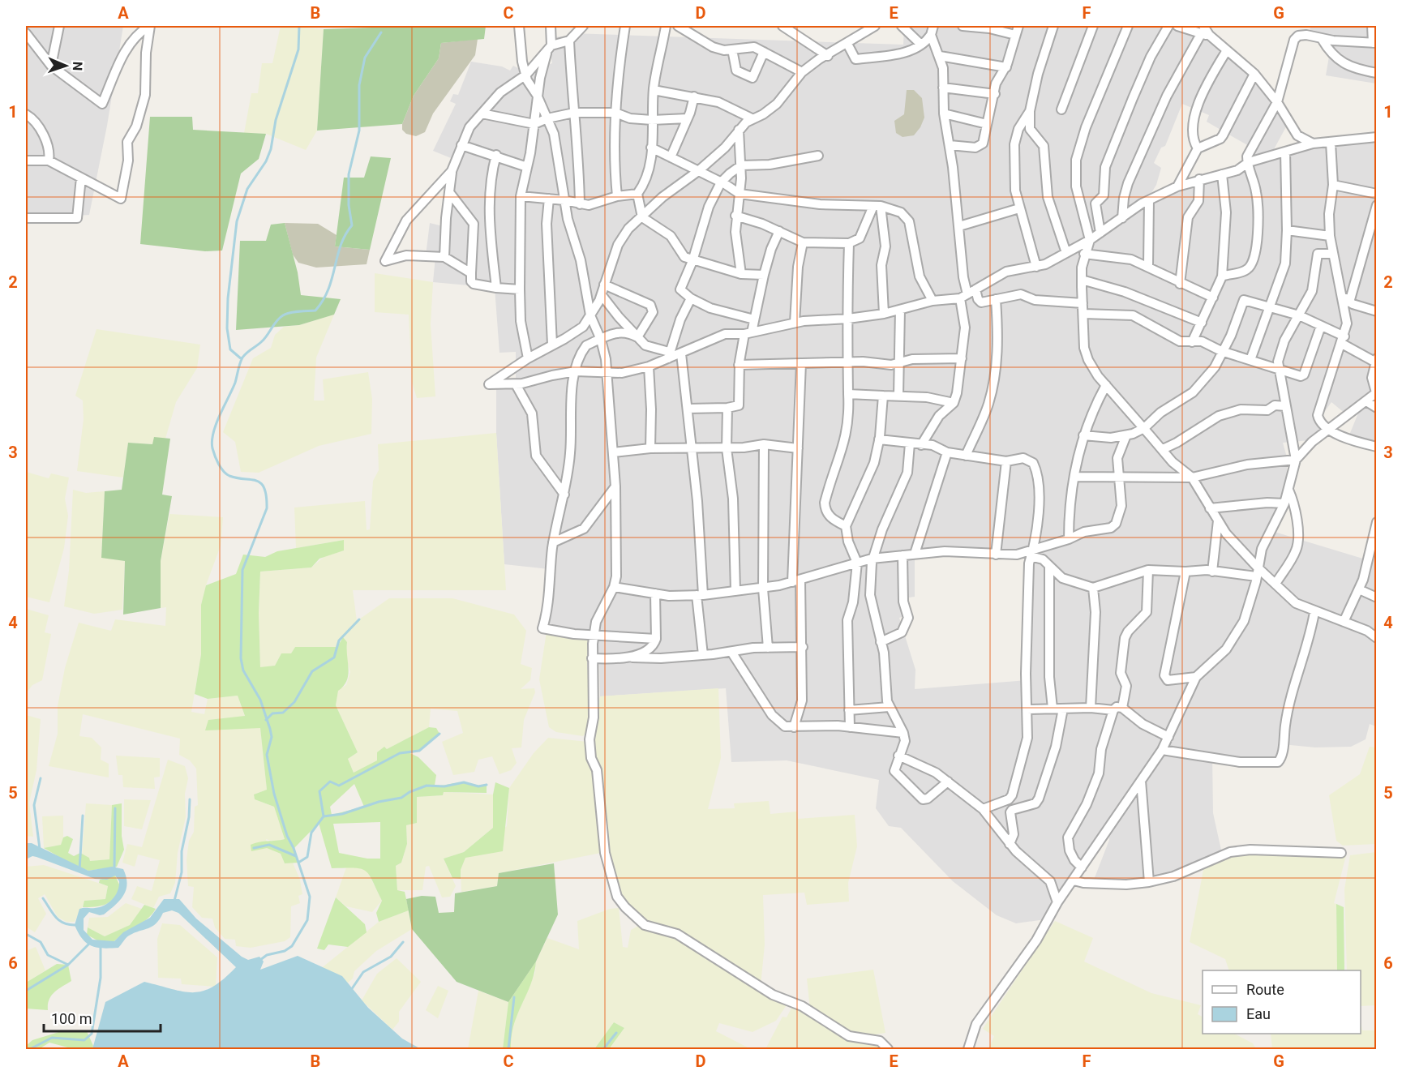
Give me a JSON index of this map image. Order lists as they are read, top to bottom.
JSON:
{
  "legend": ["Route", "Eau"],
  "scale_bar": "100 m",
  "north": "right",
  "grid": {
    "columns": [
      "A",
      "B",
      "C",
      "D",
      "E",
      "F",
      "G"
    ],
    "rows": [
      "1",
      "2",
      "3",
      "4",
      "5",
      "6"
    ]
  }
}
